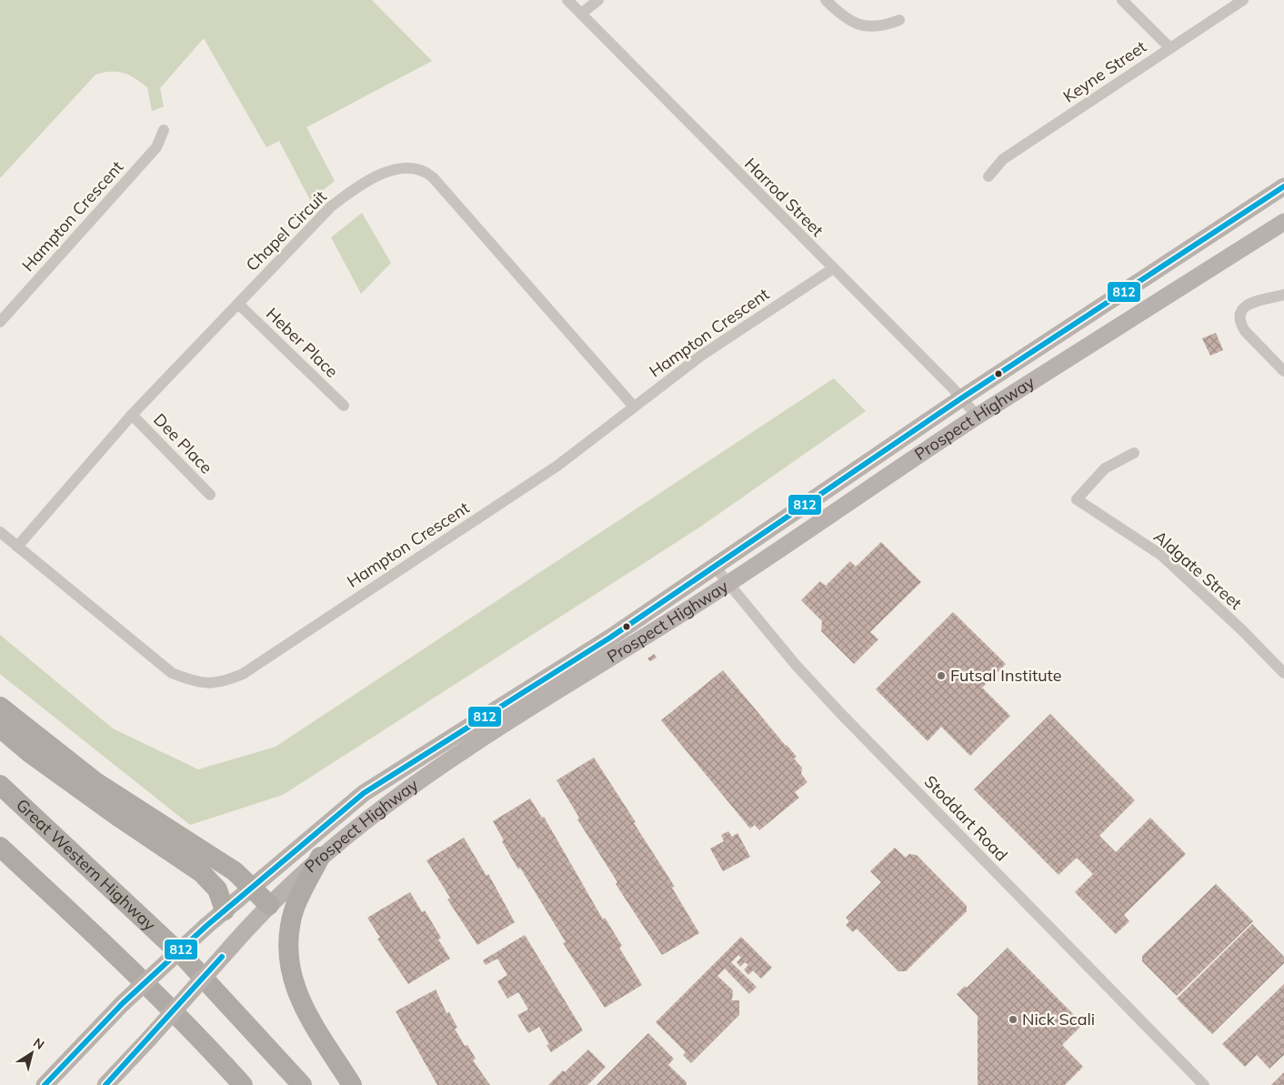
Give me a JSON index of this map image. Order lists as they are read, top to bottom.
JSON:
{
  "streets": {
    "highway": ["Great Western Highway"],
    "main road": ["Prospect Highway"],
    "street": [
      "Keyne Street",
      "Harrod Street",
      "Hampton Crescent",
      "Chapel Circuit",
      "Heber Place",
      "Dee Place",
      "Aldgate Street",
      "Stoddart Road"
    ]
  },
  "crossings": [
    ["Harrod Street", "Hampton Crescent"],
    ["Harrod Street", "Prospect Highway"],
    ["Hampton Crescent", "Chapel Circuit"],
    ["Chapel Circuit", "Heber Place"],
    ["Chapel Circuit", "Dee Place"],
    ["Prospect Highway", "Stoddart Road"]
  ],
  "places": ["Futsal Institute", "Nick Scali"],
  "lines": ["transit line 812"],
  "north": "top right"
}
